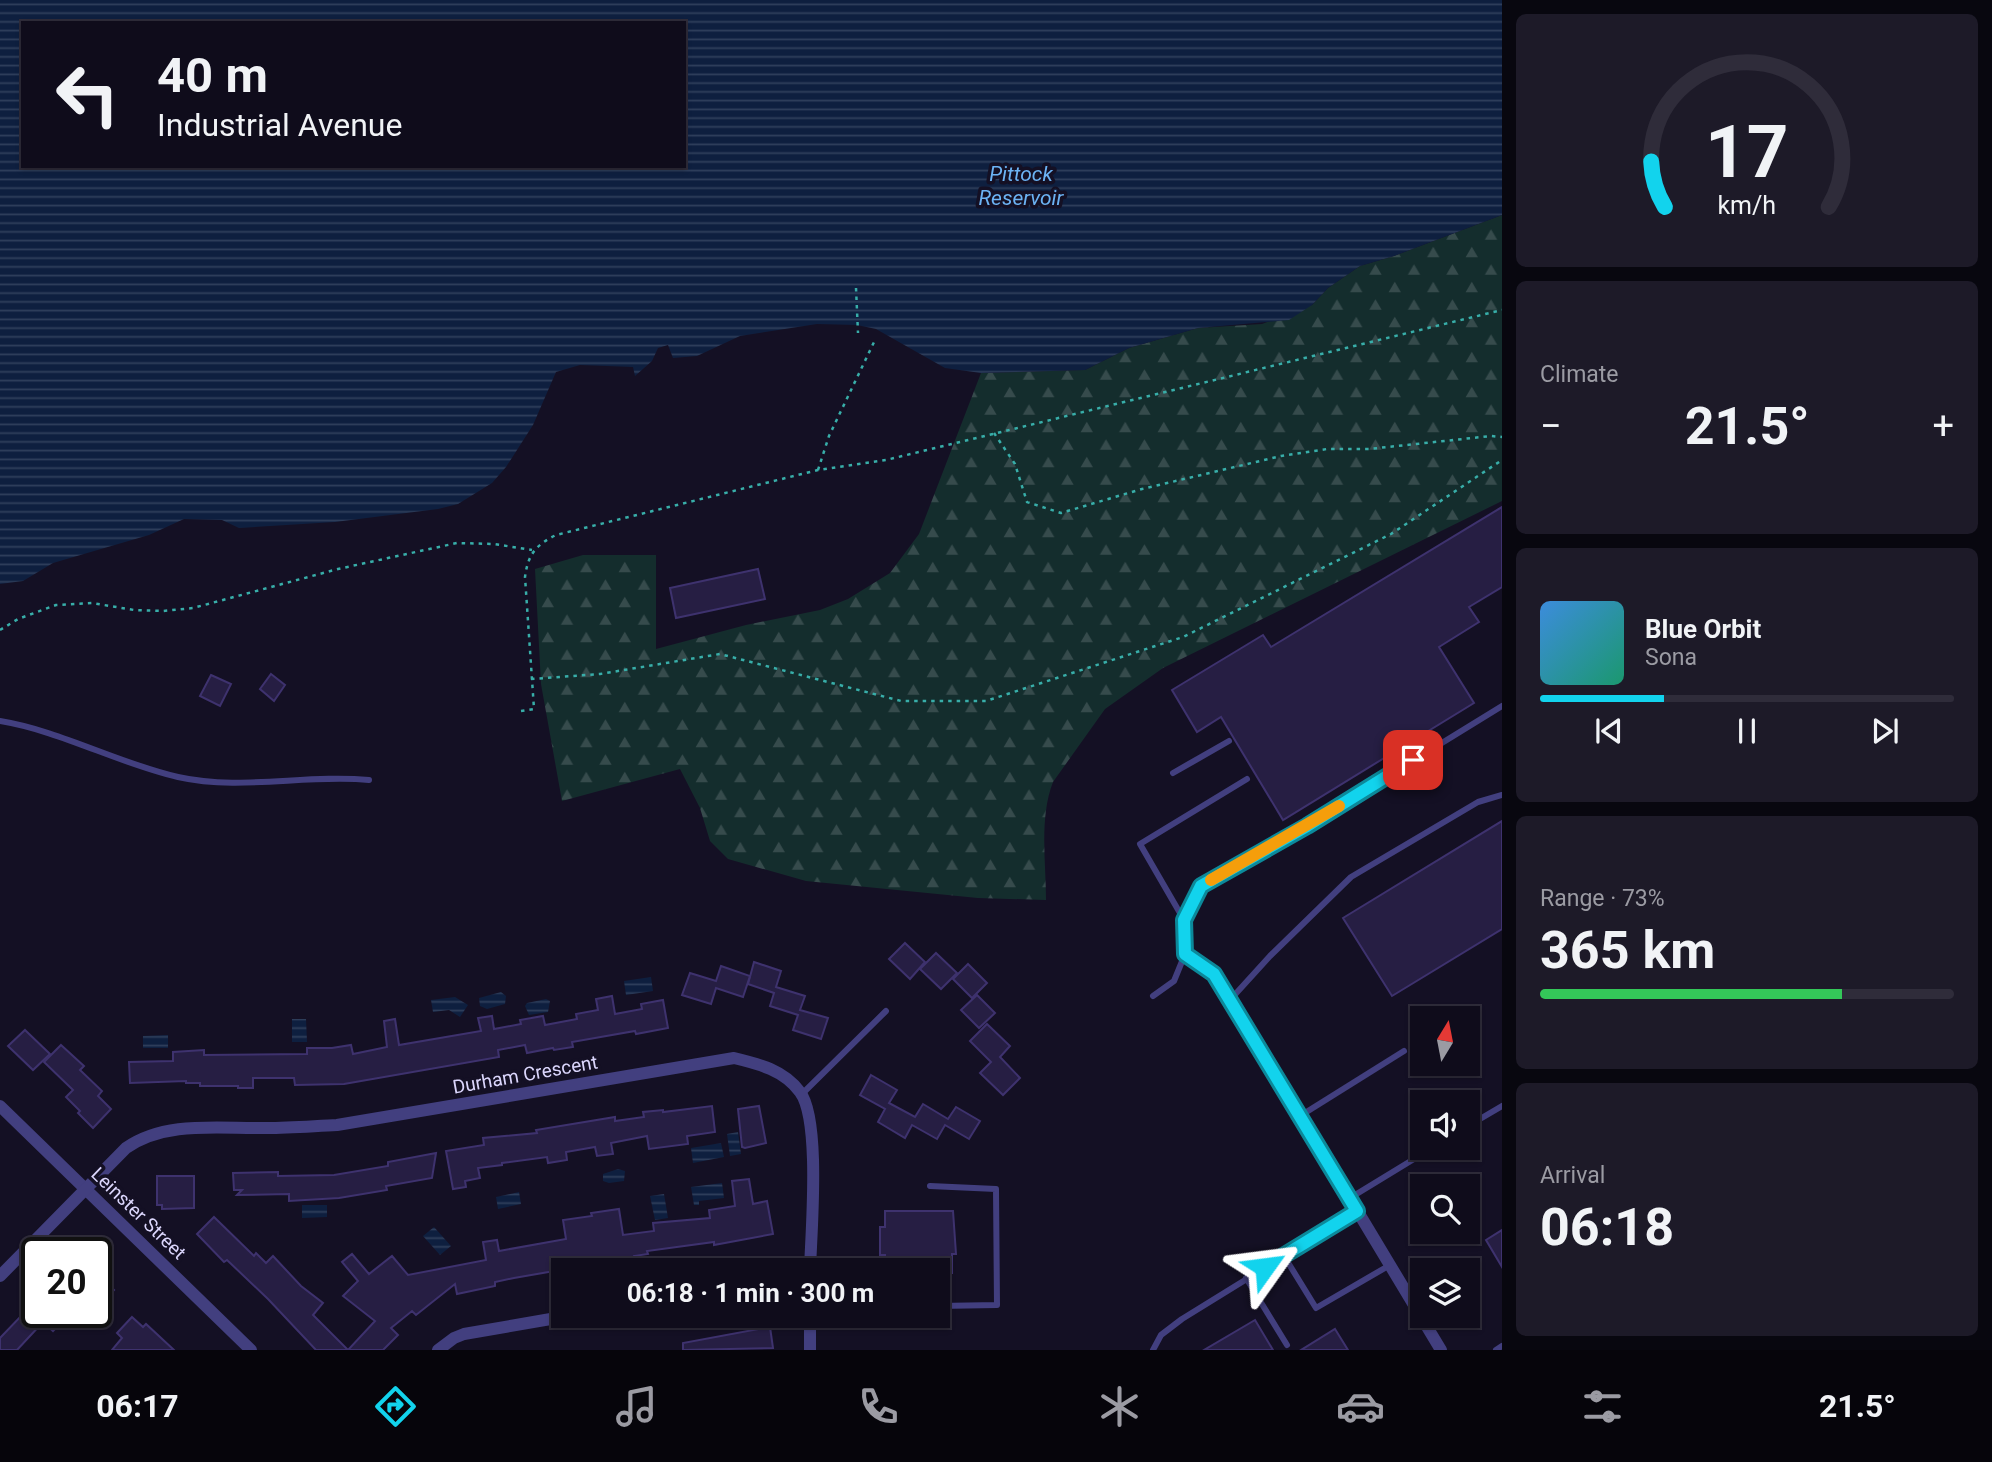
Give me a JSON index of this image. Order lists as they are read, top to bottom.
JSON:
{
  "streets": {
    "street": ["Durham Crescent", "Leinster Street"]
  },
  "crossings": [
    ["Durham Crescent", "Leinster Street"]
  ],
  "water": ["Pittock Reservoir"],
  "north": "top",
  "page": {
    "turn": ["40 m", "Industrial Avenue"],
    "tile": [
      "Climate",
      ["Range · 73%", "365 km"],
      ["Arrival", "06:18"]
    ],
    "heat": ["−", "21.5°", "+"],
    "song": ["Blue Orbit", "Sona"],
    "limit": "20",
    "trip": "06:18 · 1 min · 300 m",
    "tabs": ["06:17", "21.5°"],
    "gauge": ["17", "km/h"]
  }
}
